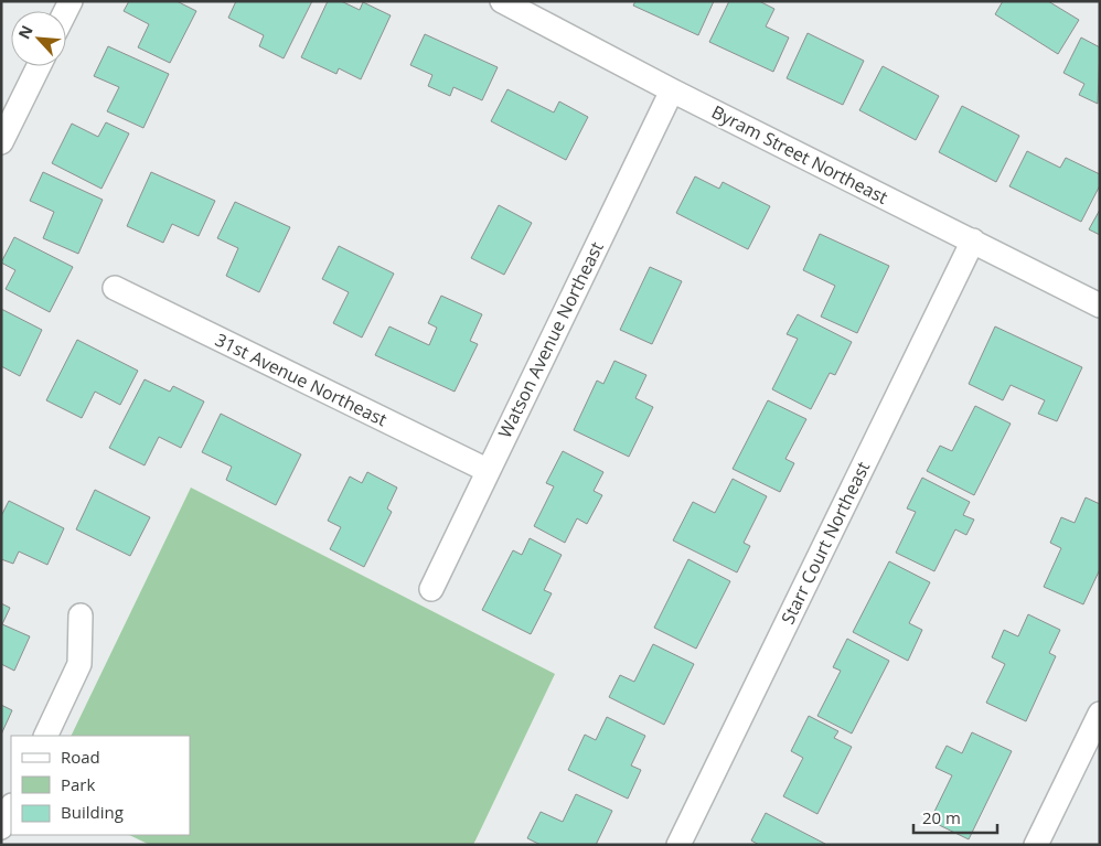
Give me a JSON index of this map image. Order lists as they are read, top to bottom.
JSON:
{
  "streets": {
    "street": [
      "Byram Street Northeast",
      "Watson Avenue Northeast",
      "31st Avenue Northeast",
      "Starr Court Northeast"
    ]
  },
  "crossings": [
    ["Byram Street Northeast", "Watson Avenue Northeast"],
    ["Byram Street Northeast", "Starr Court Northeast"],
    ["Watson Avenue Northeast", "31st Avenue Northeast"]
  ],
  "legend": ["Road", "Park", "Building"],
  "scale_bar": "20 m",
  "north": "top left"
}
